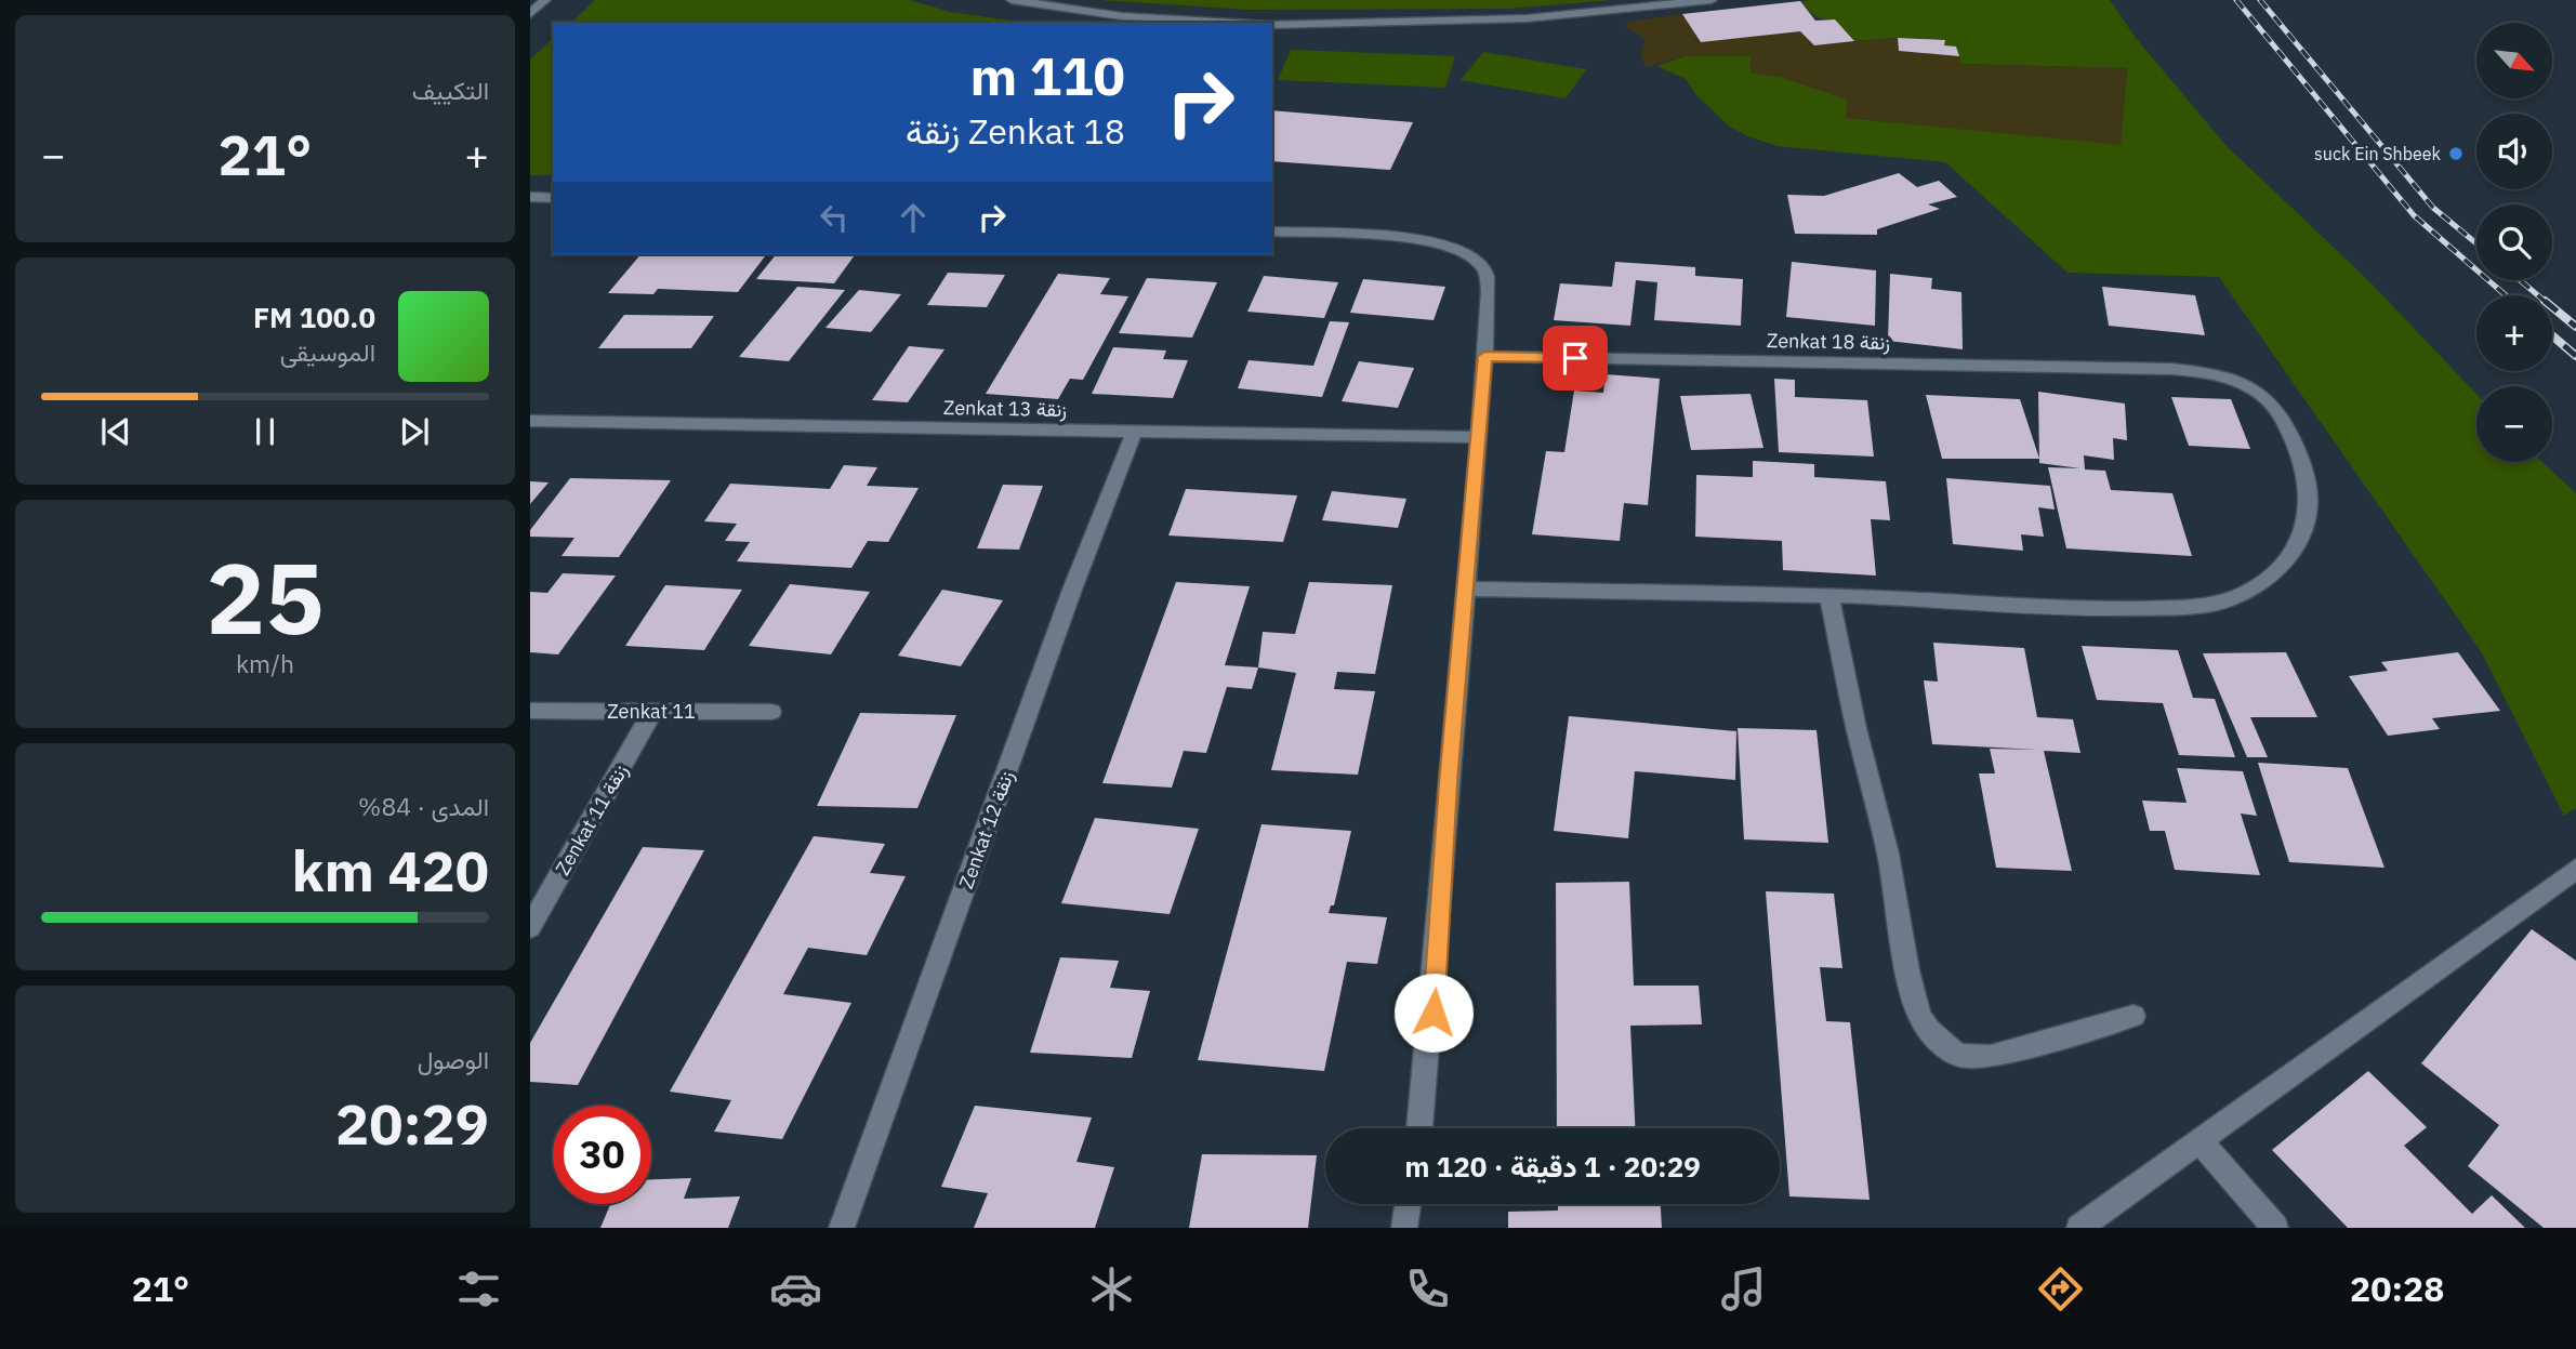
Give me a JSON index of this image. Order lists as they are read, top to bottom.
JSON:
{
  "streets": {
    "street": [
      "Zenkat 18 زنقة",
      "Zenkat 13 زنقة",
      "Zenkat 11",
      "Zenkat 11 زنقة",
      "Zenkat 12 زنقة"
    ]
  },
  "crossings": [
    ["Zenkat 13 زنقة", "Zenkat 12 زنقة"],
    ["Zenkat 11", "Zenkat 11 زنقة"]
  ],
  "places": ["suck Ein Shbeek"],
  "north": "bottom right",
  "page": {
    "tile": [
      "التكييف",
      ["25", "km/h"],
      ["المدى · 84%", "420 km"],
      ["الوصول", "20:29"]
    ],
    "map_buttons": ["+", "−"],
    "turn": ["110 m", "Zenkat 18 زنقة"],
    "heat": ["−", "21°", "+"],
    "song": ["100.0 FM", "الموسيقى"],
    "limit": "30",
    "trip": "20:29 · 1 دقيقة · 120 m",
    "tabs": ["20:28", "21°"]
  }
}
